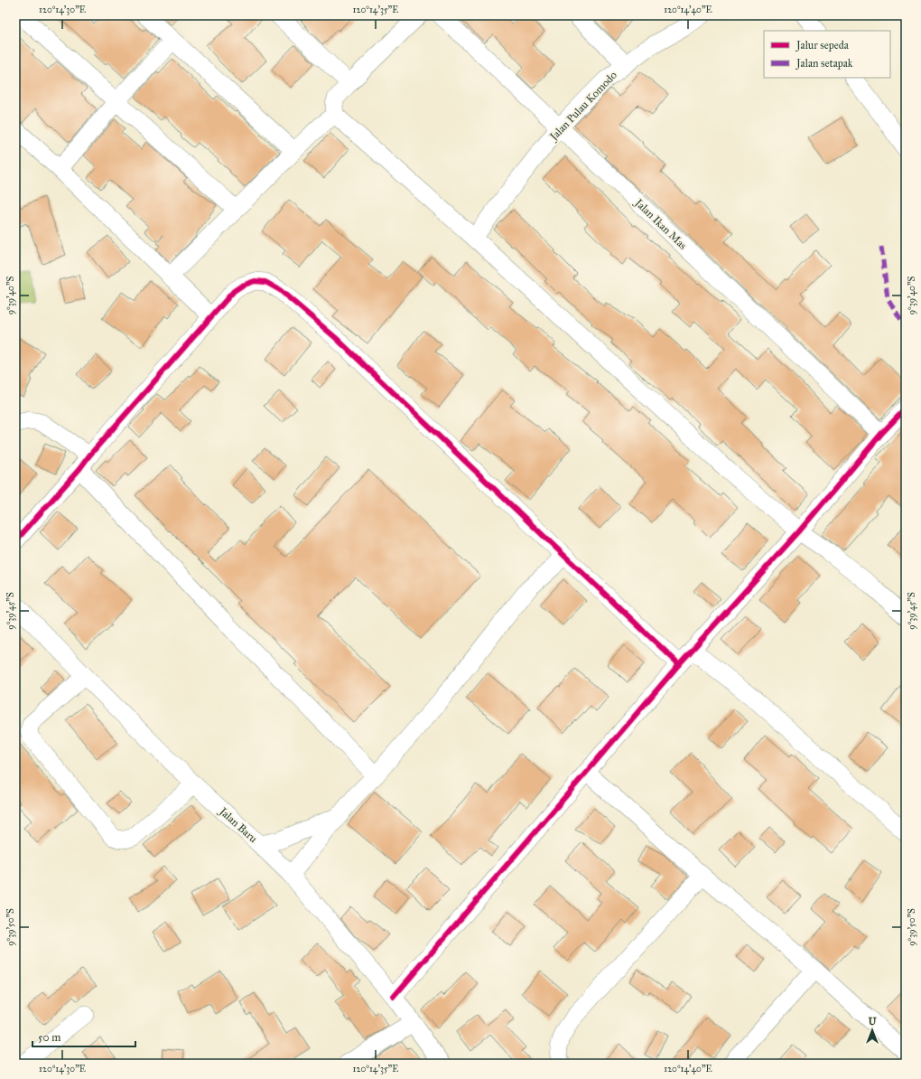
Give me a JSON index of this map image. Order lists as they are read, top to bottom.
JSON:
{
  "streets": {
    "street": ["Jalan Pulau Komodo", "Jalan Ikan Mas", "Jalan Baru"]
  },
  "crossings": [
    ["Jalan Pulau Komodo", "Jalan Ikan Mas"]
  ],
  "legend": ["Jalur sepeda", "Jalan setapak"],
  "scale_bar": "50 m",
  "north": "top",
  "coordinates": [
    "120°14'30\"E",
    "120°14'35\"E",
    "120°14'40\"E",
    "9°39'40\"S",
    "9°39'45\"S",
    "9°39'50\"S"
  ]
}
